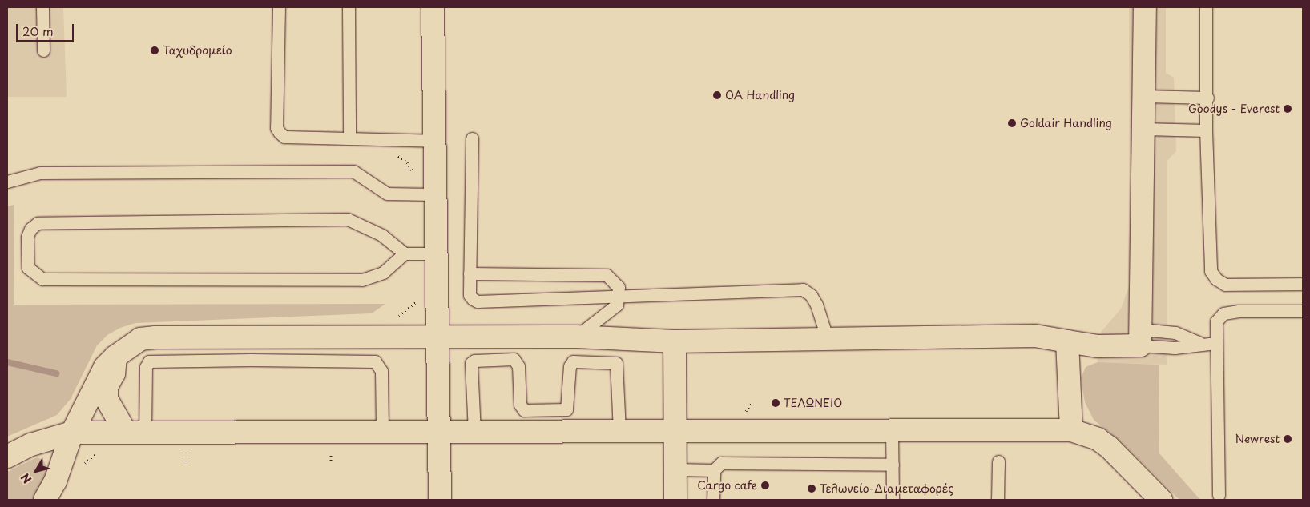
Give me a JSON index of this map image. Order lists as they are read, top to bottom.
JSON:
{
  "places": [
    "Ταχυδρομείο",
    "OA Handling",
    "Goodys - Everest",
    "Goldair Handling",
    "ΤΕΛΩΝΕΙΟ",
    "Newrest",
    "Cargo cafe",
    "Τελωνείο-Διαμεταφορές"
  ],
  "scale_bar": "20 m",
  "north": "bottom left"
}
